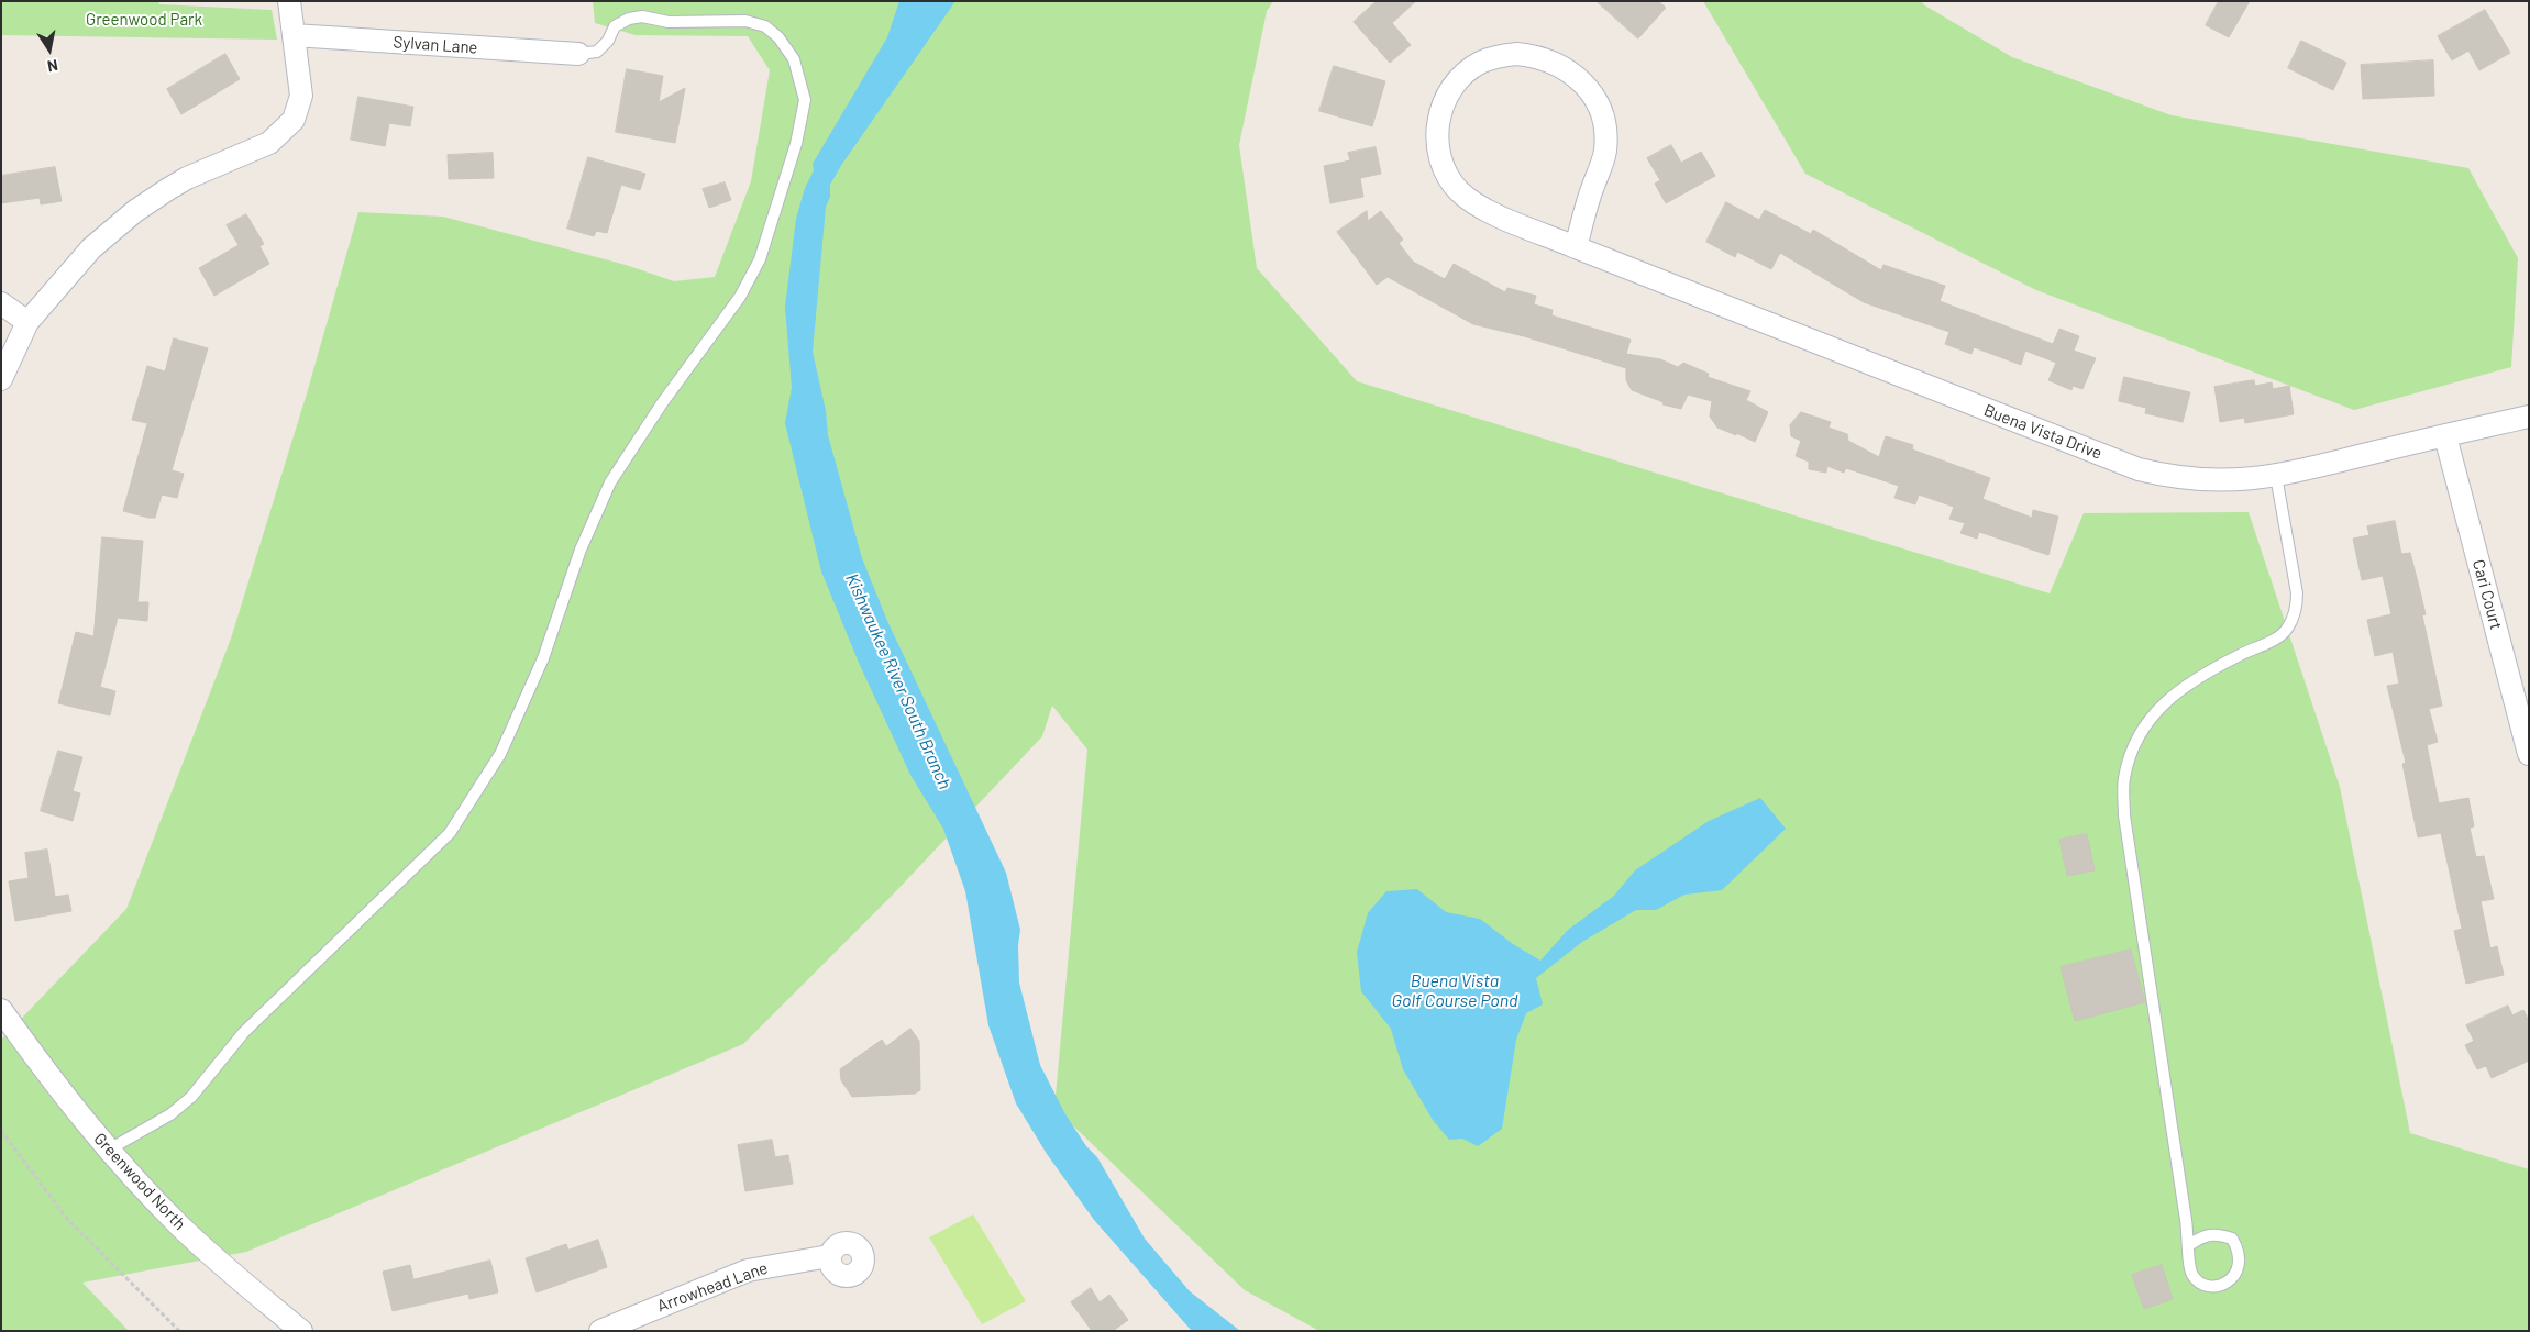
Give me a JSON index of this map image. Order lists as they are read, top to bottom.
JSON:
{
  "streets": {
    "street": [
      "Sylvan Lane",
      "Buena Vista Drive",
      "Cari Court",
      "Greenwood North",
      "Arrowhead Lane"
    ]
  },
  "crossings": [
    ["Buena Vista Drive", "Cari Court"]
  ],
  "water": ["Kishwaukee River South Branch", "Buena Vista Golf Course Pond"],
  "parks": ["Greenwood Park"],
  "north": "bottom"
}
